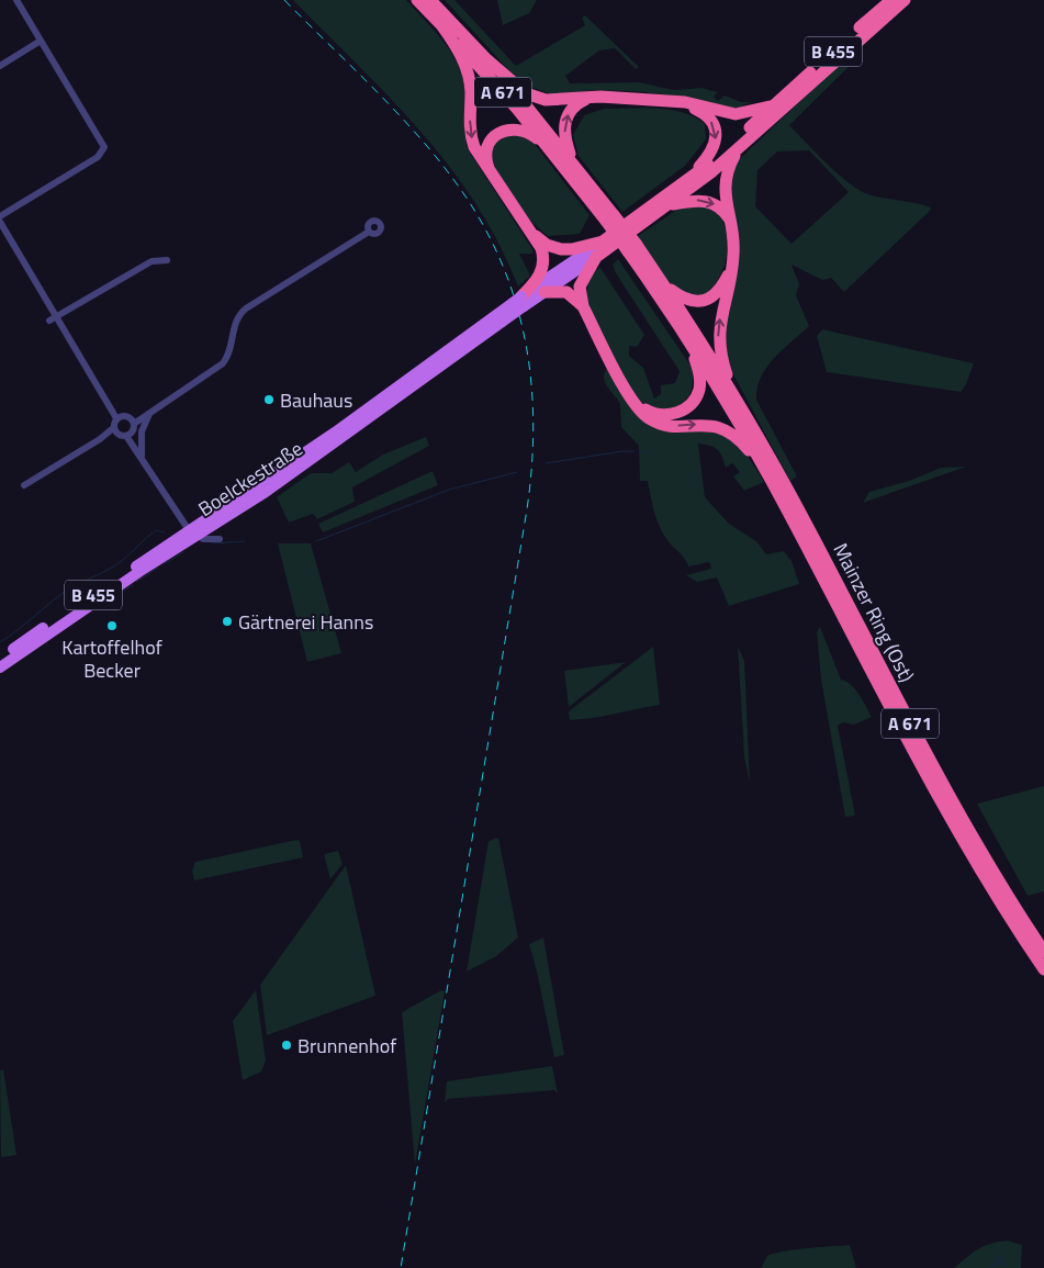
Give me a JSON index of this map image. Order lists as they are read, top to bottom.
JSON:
{
  "streets": {
    "highway": ["B 455", "A 671", "Mainzer Ring (Ost)"],
    "main road": ["Boelckestraße"]
  },
  "crossings": [
    ["B 455", "Boelckestraße"],
    ["A 671", "Mainzer Ring (Ost)"]
  ],
  "places": [
    "Bauhaus",
    "Gärtnerei Hanns",
    "Kartoffelhof Becker",
    "Brunnenhof"
  ]
}
